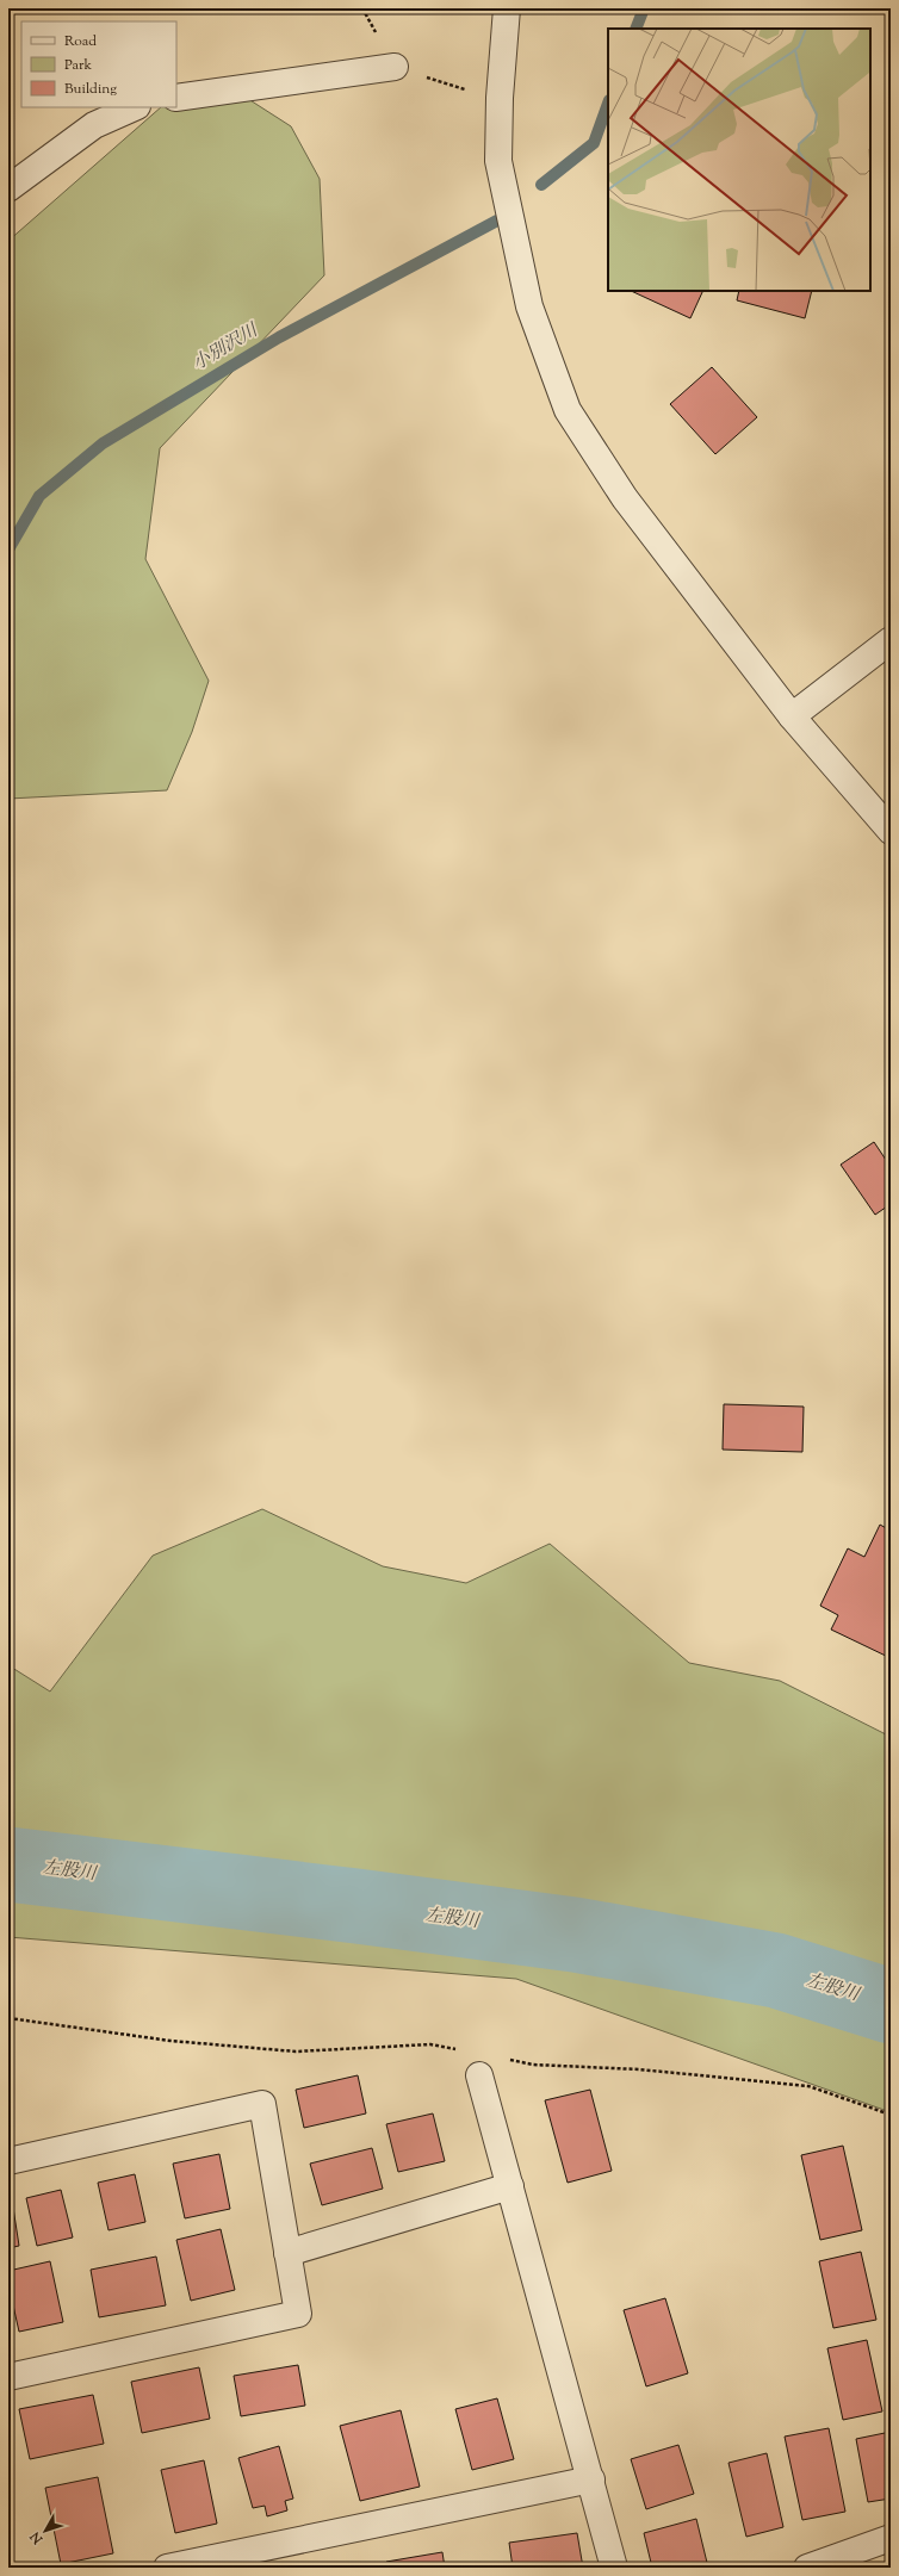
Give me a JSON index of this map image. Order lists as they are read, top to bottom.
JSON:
{
  "water": ["小別沢川", "左股川"],
  "legend": ["Road", "Park", "Building"],
  "north": "bottom left"
}
